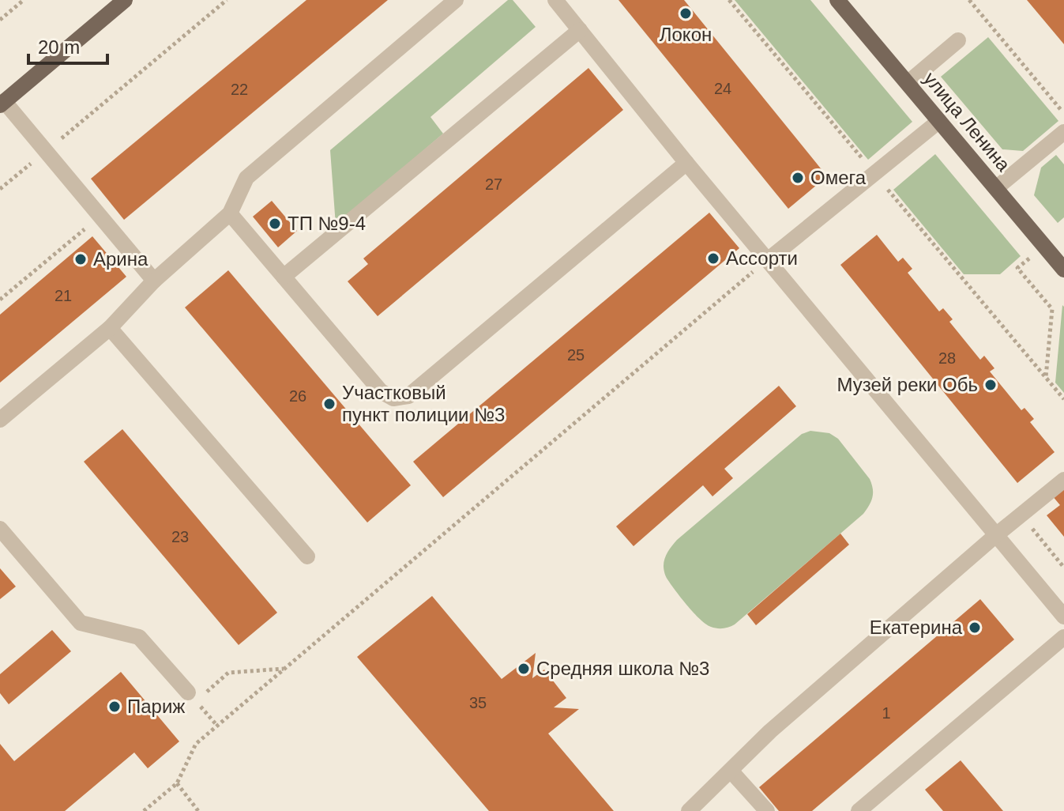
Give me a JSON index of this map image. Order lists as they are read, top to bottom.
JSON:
{
  "streets": {
    "main road": ["улица Ленина"]
  },
  "places": [
    "Локон",
    "Омега",
    "ТП №9-4",
    "Ассорти",
    "Арина",
    "Музей реки Обь",
    "Участковый пункт полиции №3",
    "Екатерина",
    "Средняя школа №3",
    "Париж"
  ],
  "house_numbers": [
    "24",
    "22",
    "27",
    "21",
    "25",
    "28",
    "26",
    "23",
    "35",
    "1"
  ],
  "scale_bar": "20 m"
}
